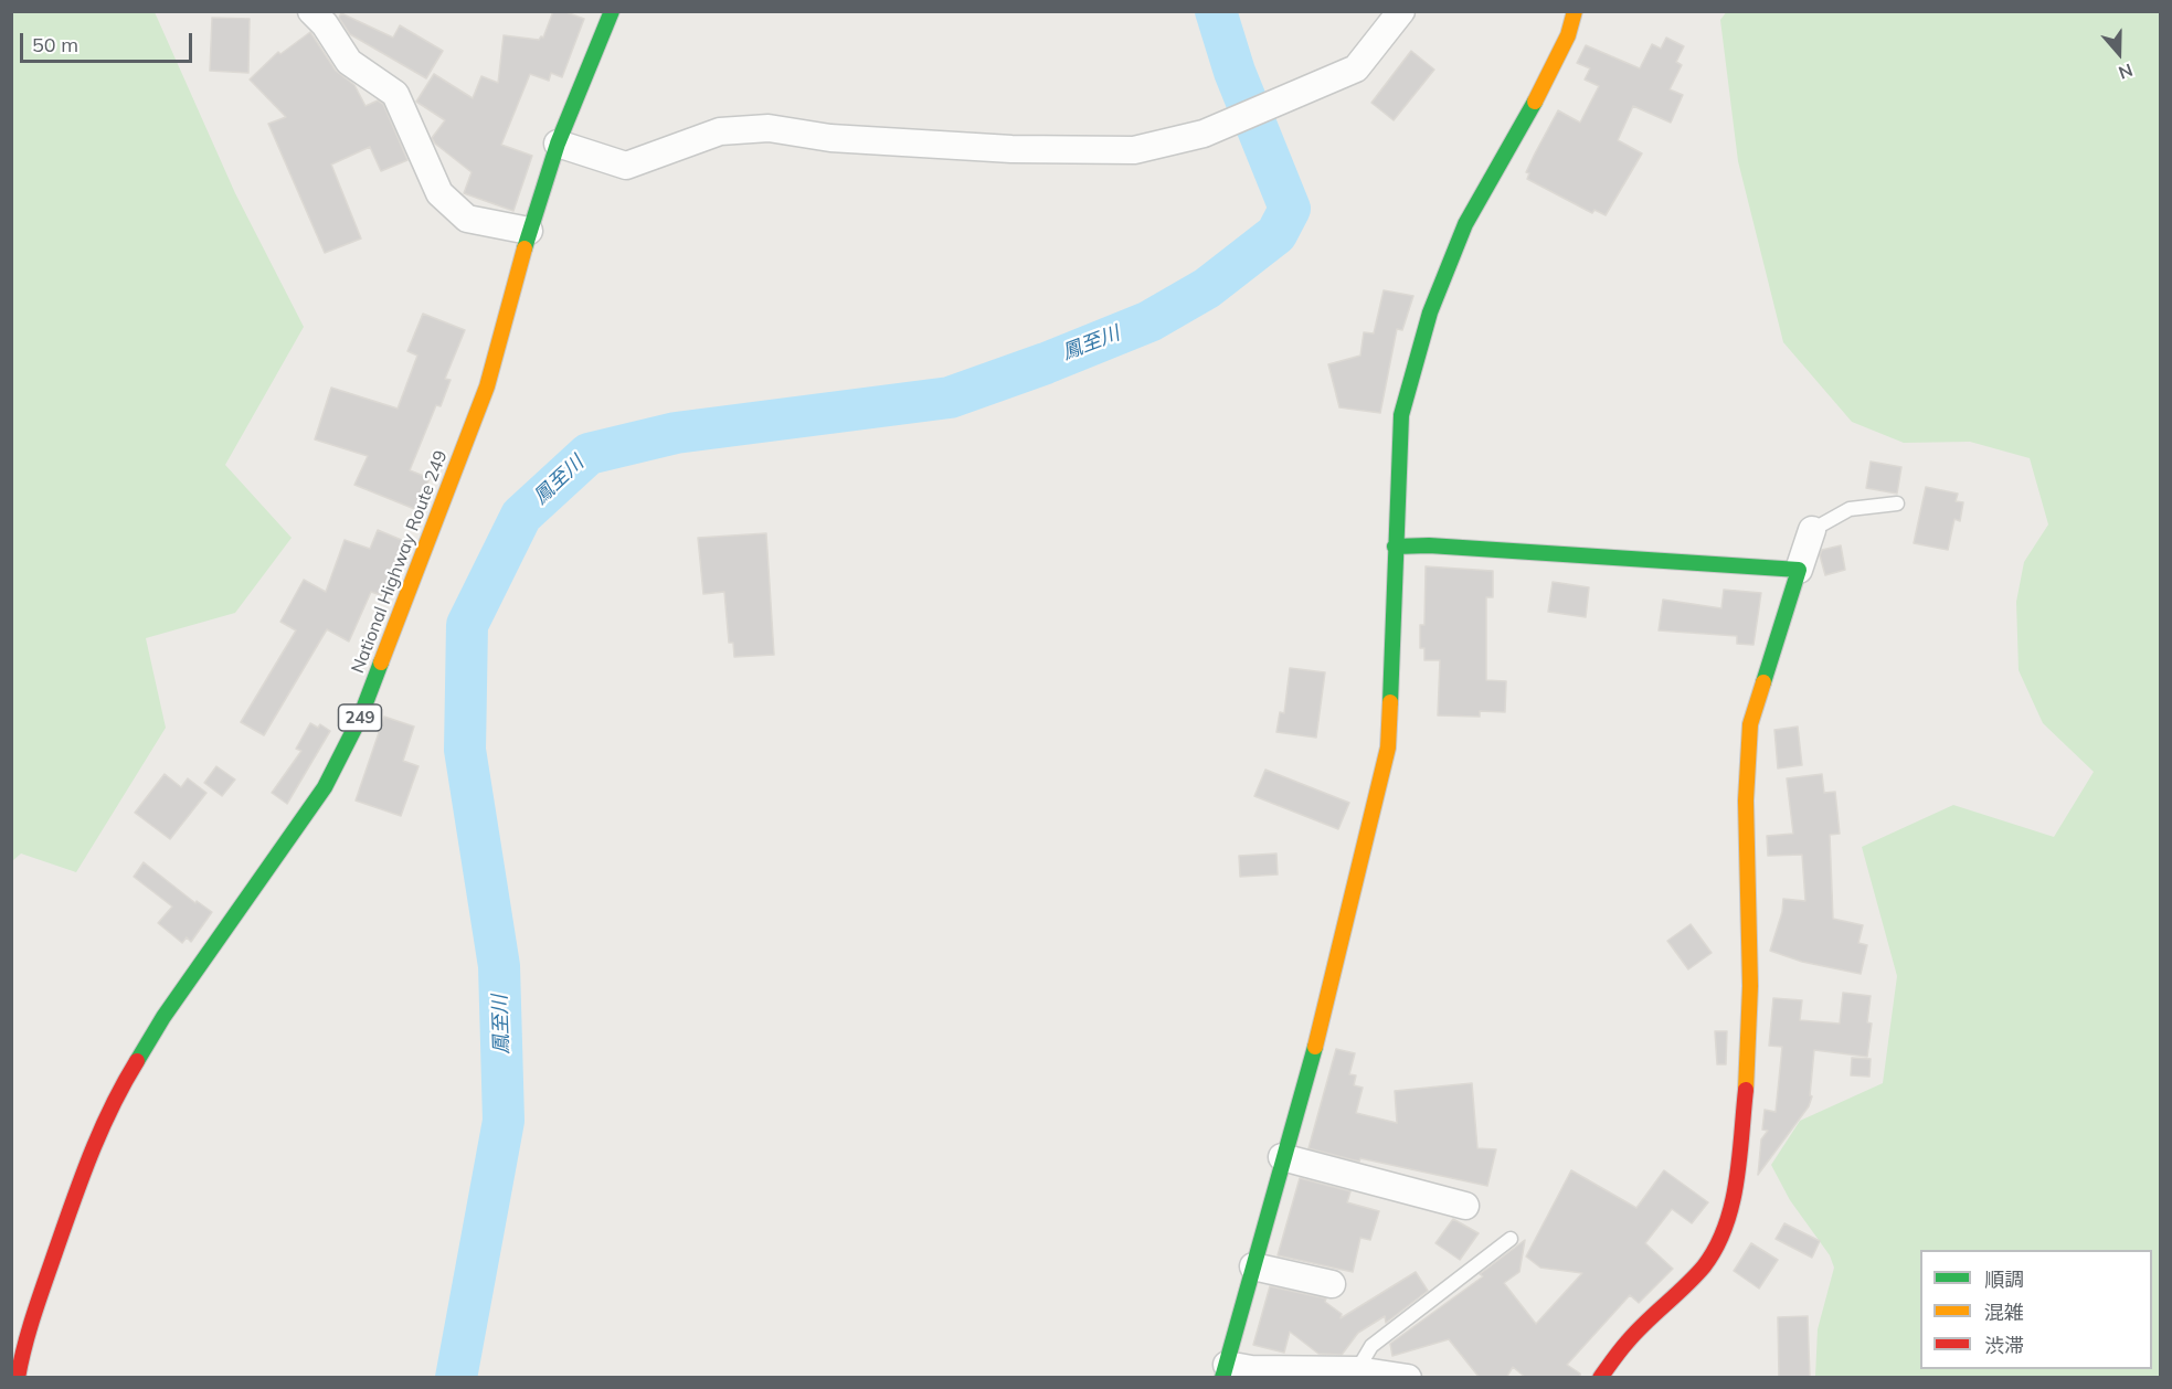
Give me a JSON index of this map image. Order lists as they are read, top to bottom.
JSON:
{
  "streets": {
    "main road": ["National Highway Route 249", "249"]
  },
  "water": ["鳳至川"],
  "legend": ["順調", "混雑", "渋滞"],
  "scale_bar": "50 m",
  "north": "bottom"
}
